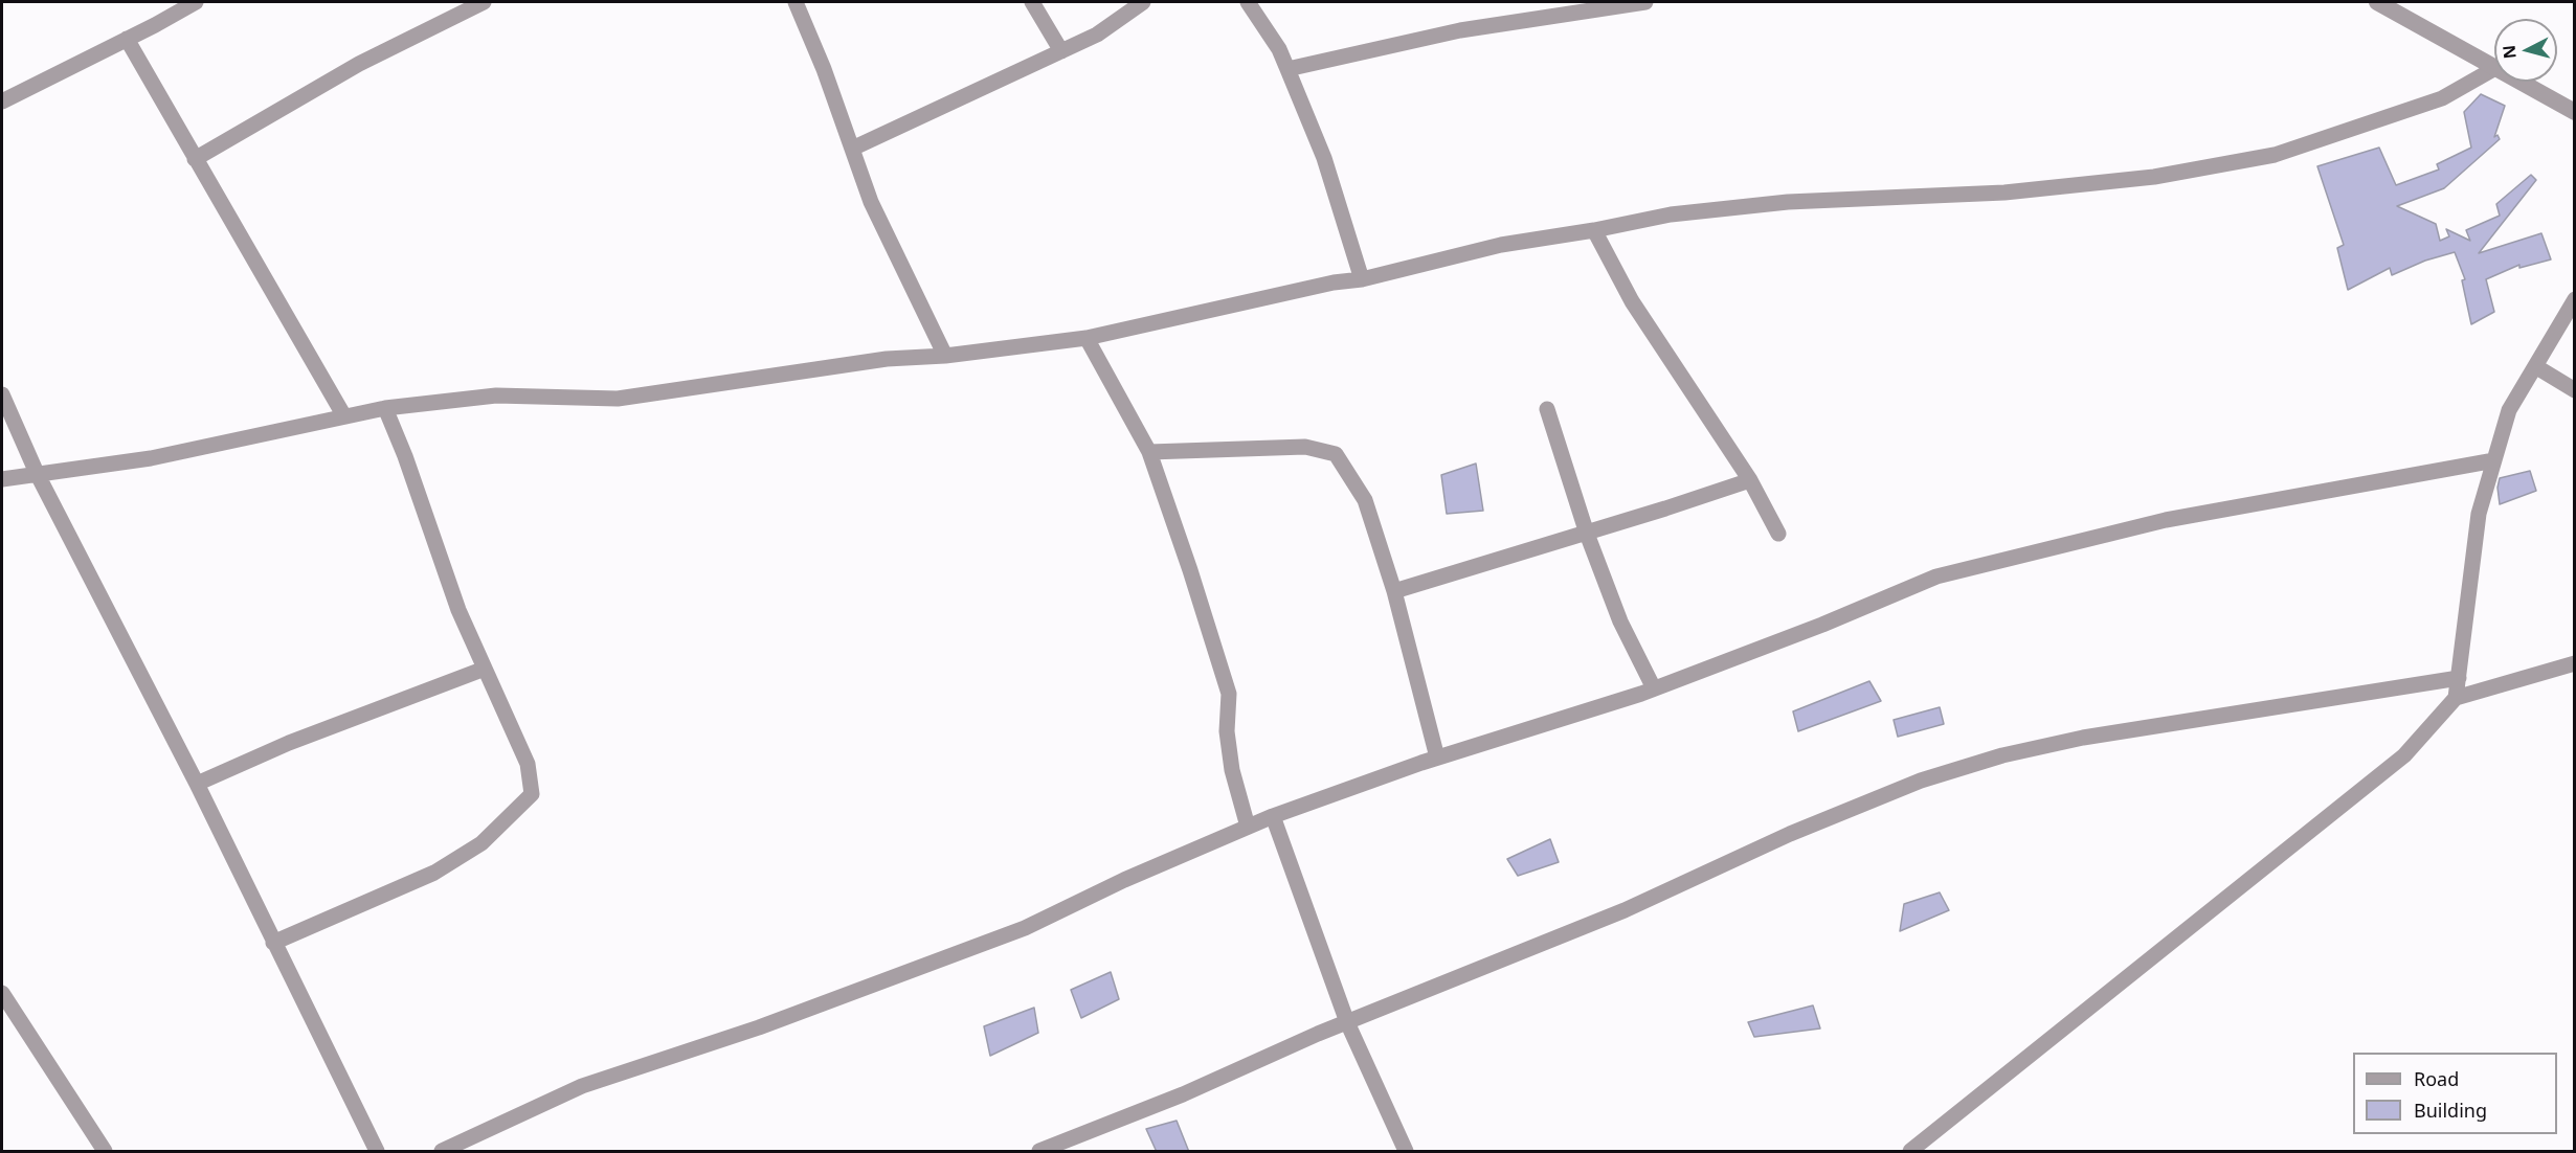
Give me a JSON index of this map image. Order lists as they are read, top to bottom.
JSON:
{
  "legend": ["Road", "Building"],
  "north": "left"
}
